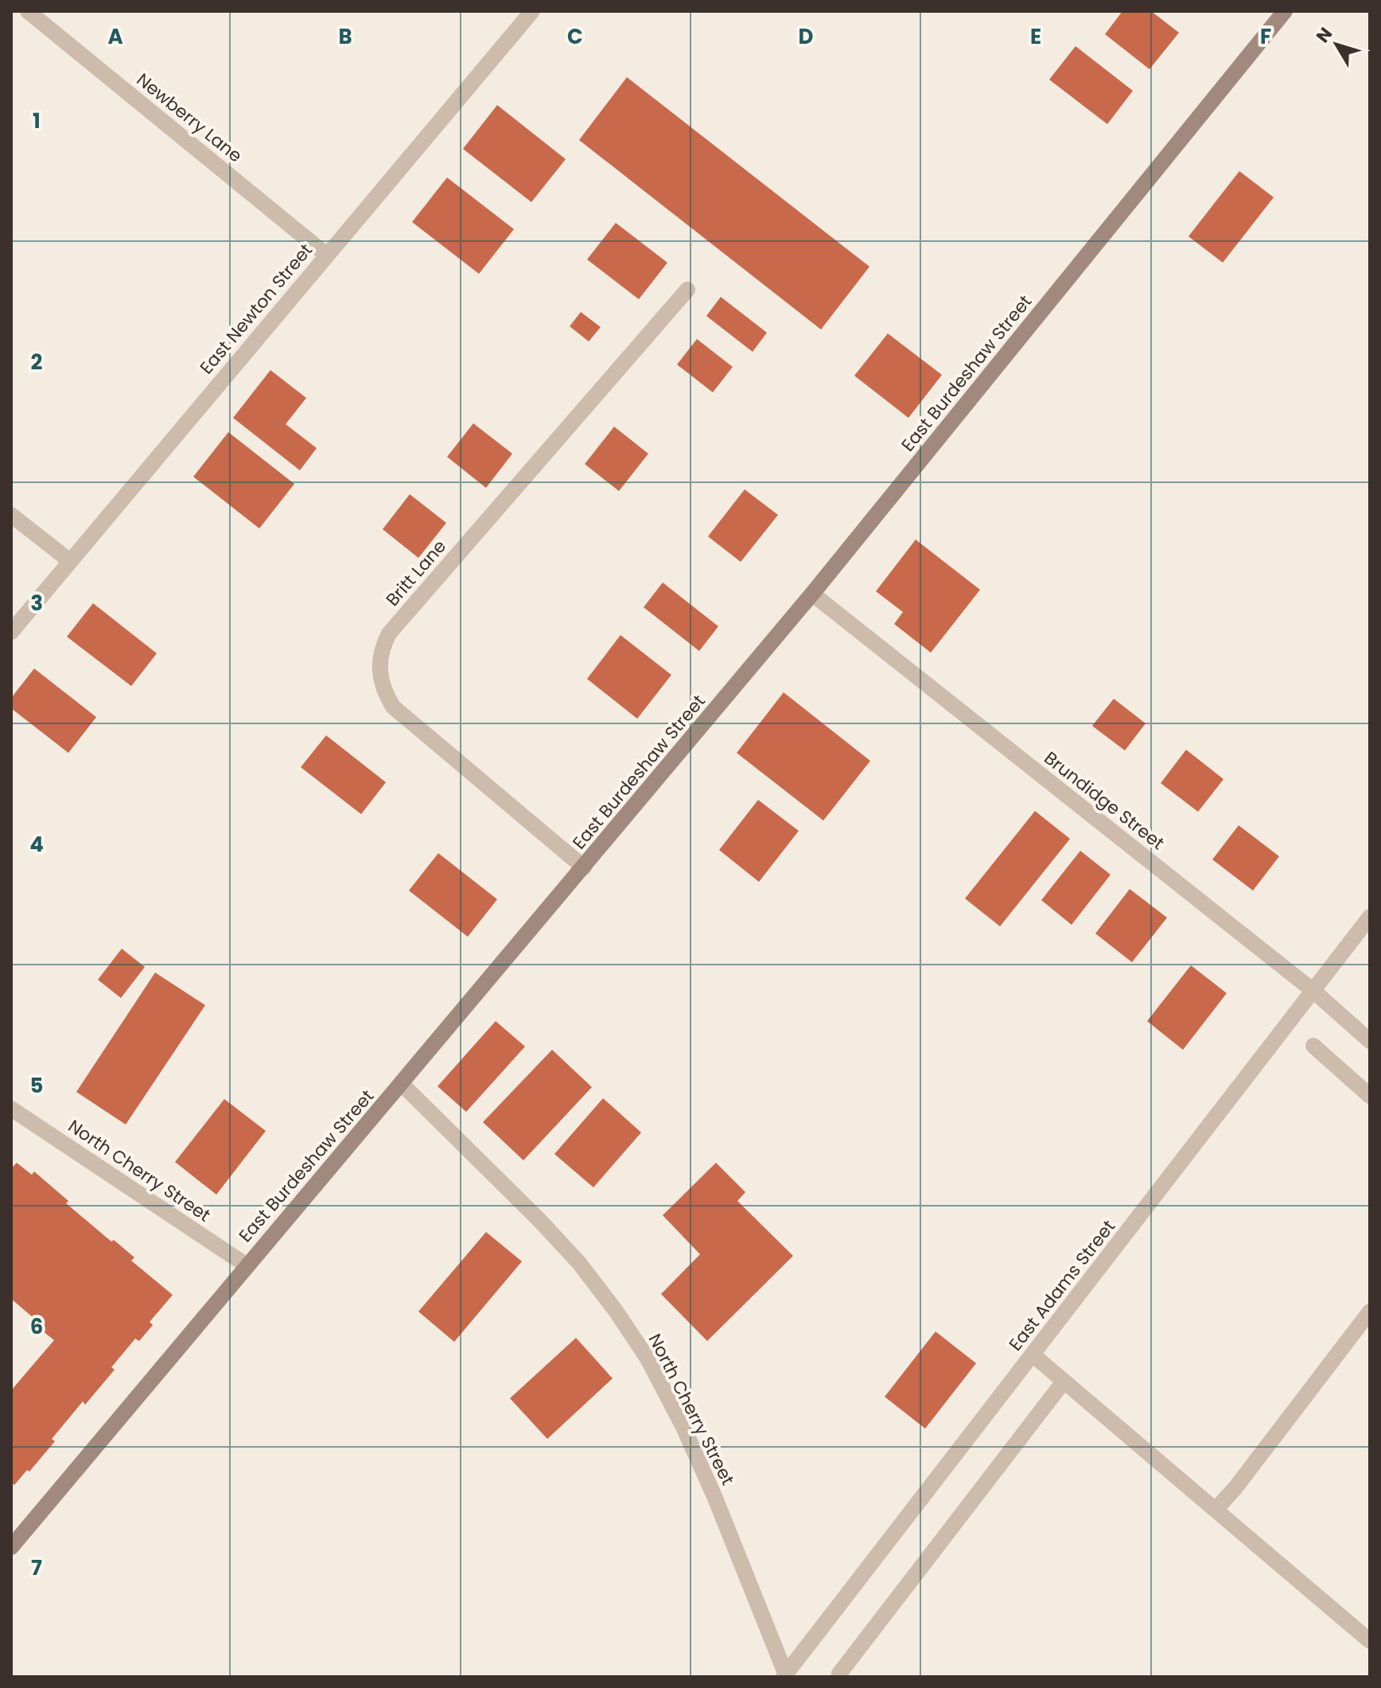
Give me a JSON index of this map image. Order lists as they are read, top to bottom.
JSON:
{
  "streets": {
    "street": [
      "Newberry Lane",
      "East Newton Street",
      "East Burdeshaw Street",
      "Britt Lane",
      "Brundidge Street",
      "North Cherry Street",
      "East Adams Street"
    ]
  },
  "crossings": [
    ["Newberry Lane", "East Newton Street"],
    ["East Burdeshaw Street", "Britt Lane"],
    ["East Burdeshaw Street", "Brundidge Street"],
    ["East Burdeshaw Street", "North Cherry Street"],
    ["Brundidge Street", "East Adams Street"],
    ["North Cherry Street", "East Adams Street"]
  ],
  "north": "top left",
  "grid": {
    "columns": [
      "A",
      "B",
      "C",
      "D",
      "E",
      "F"
    ],
    "rows": [
      "1",
      "2",
      "3",
      "4",
      "5",
      "6",
      "7"
    ]
  }
}
